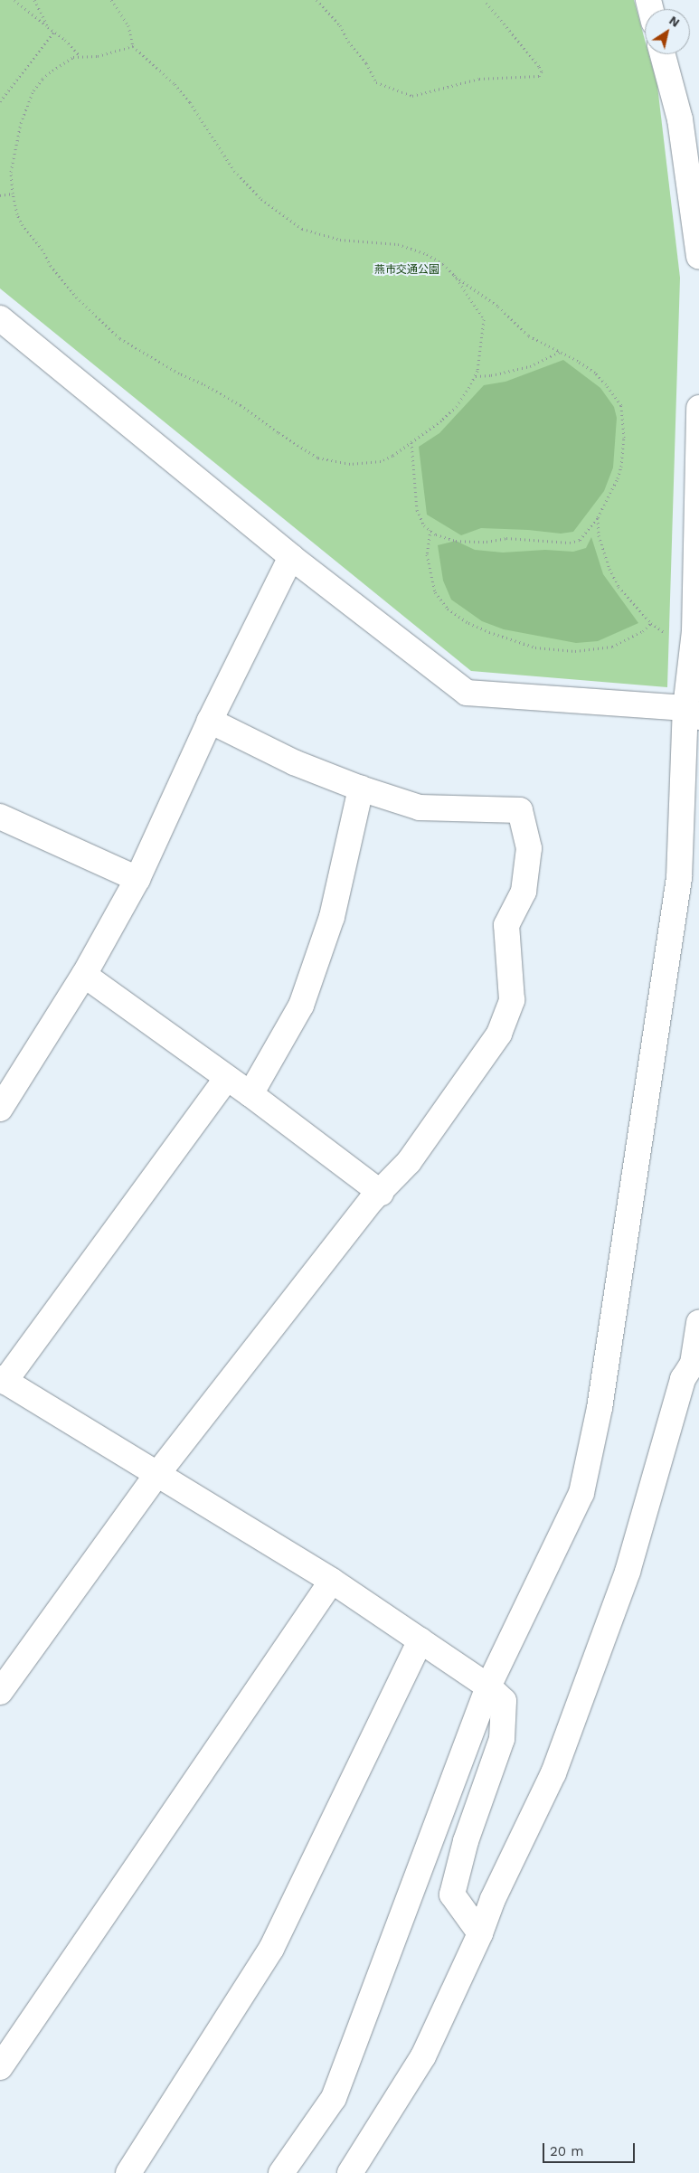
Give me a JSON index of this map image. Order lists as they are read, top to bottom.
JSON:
{
  "parks": ["燕市交通公園"],
  "scale_bar": "20 m",
  "north": "top right"
}
